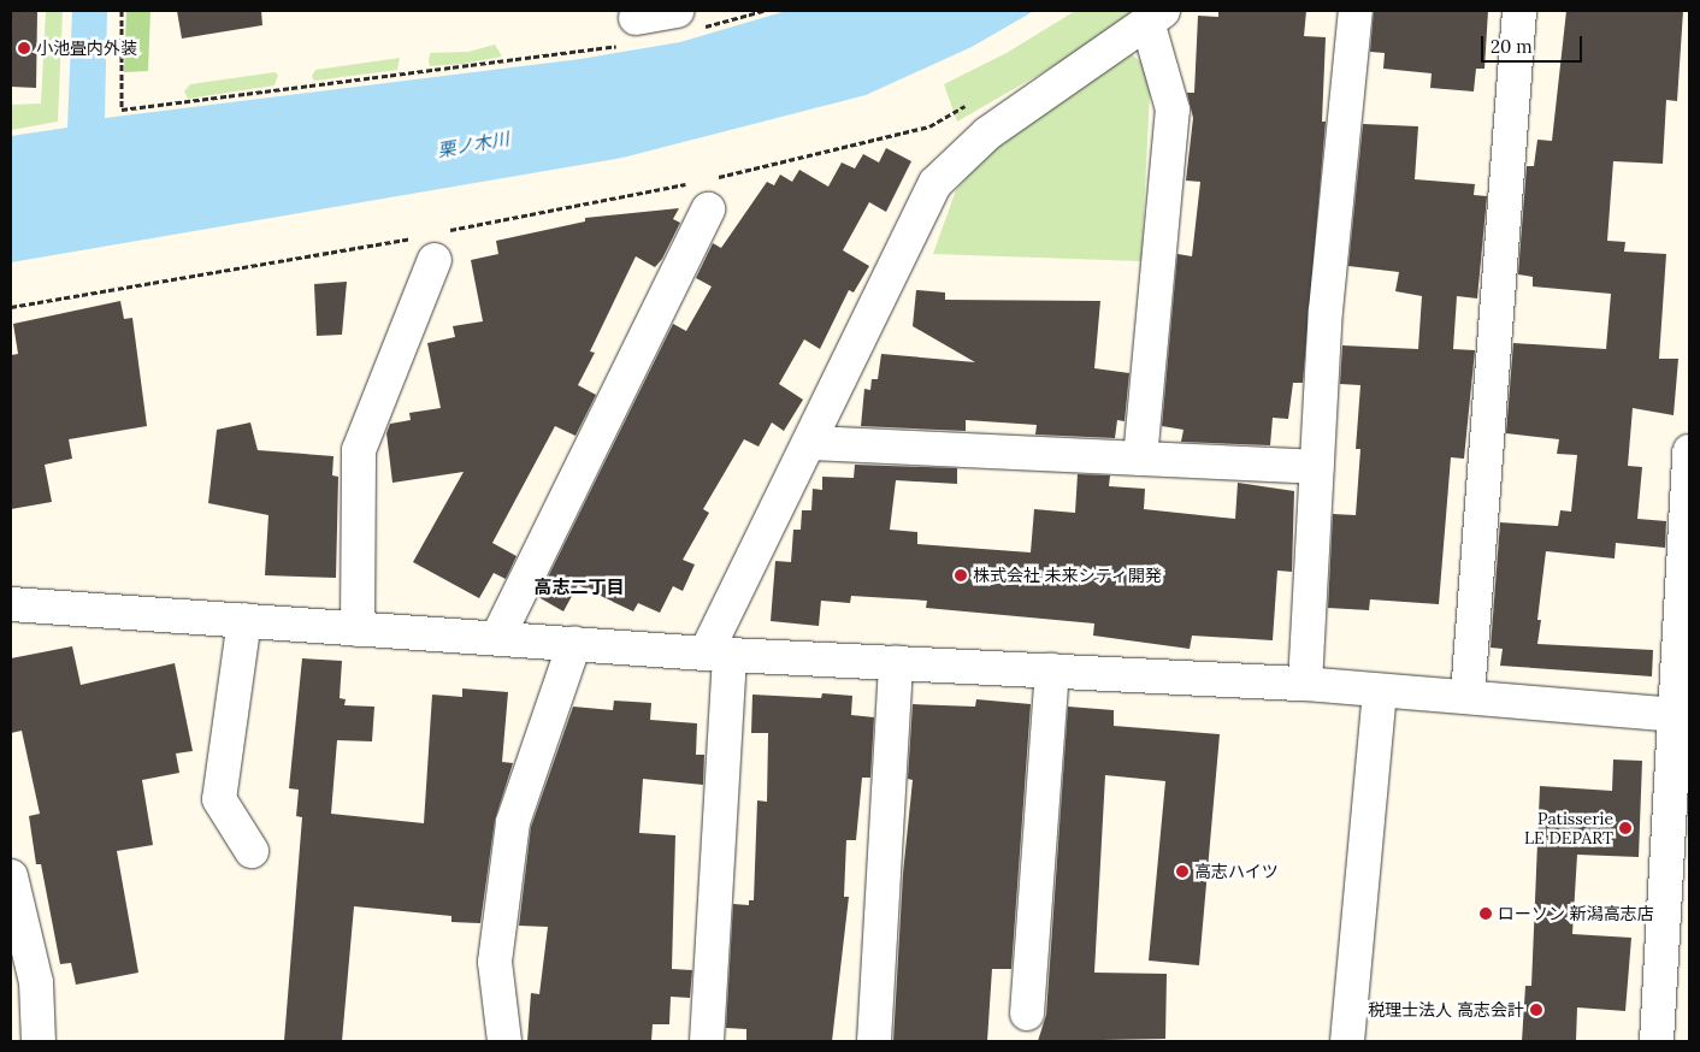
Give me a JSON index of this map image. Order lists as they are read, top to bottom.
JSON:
{
  "districts": ["高志二丁目"],
  "water": ["栗ノ木川"],
  "places": [
    "小池畳内外装",
    "株式会社 未来シティ開発",
    "Patisserie LE DEPART",
    "高志ハイツ",
    "ローソン 新潟高志店",
    "税理士法人 高志会計"
  ],
  "scale_bar": "20 m"
}
